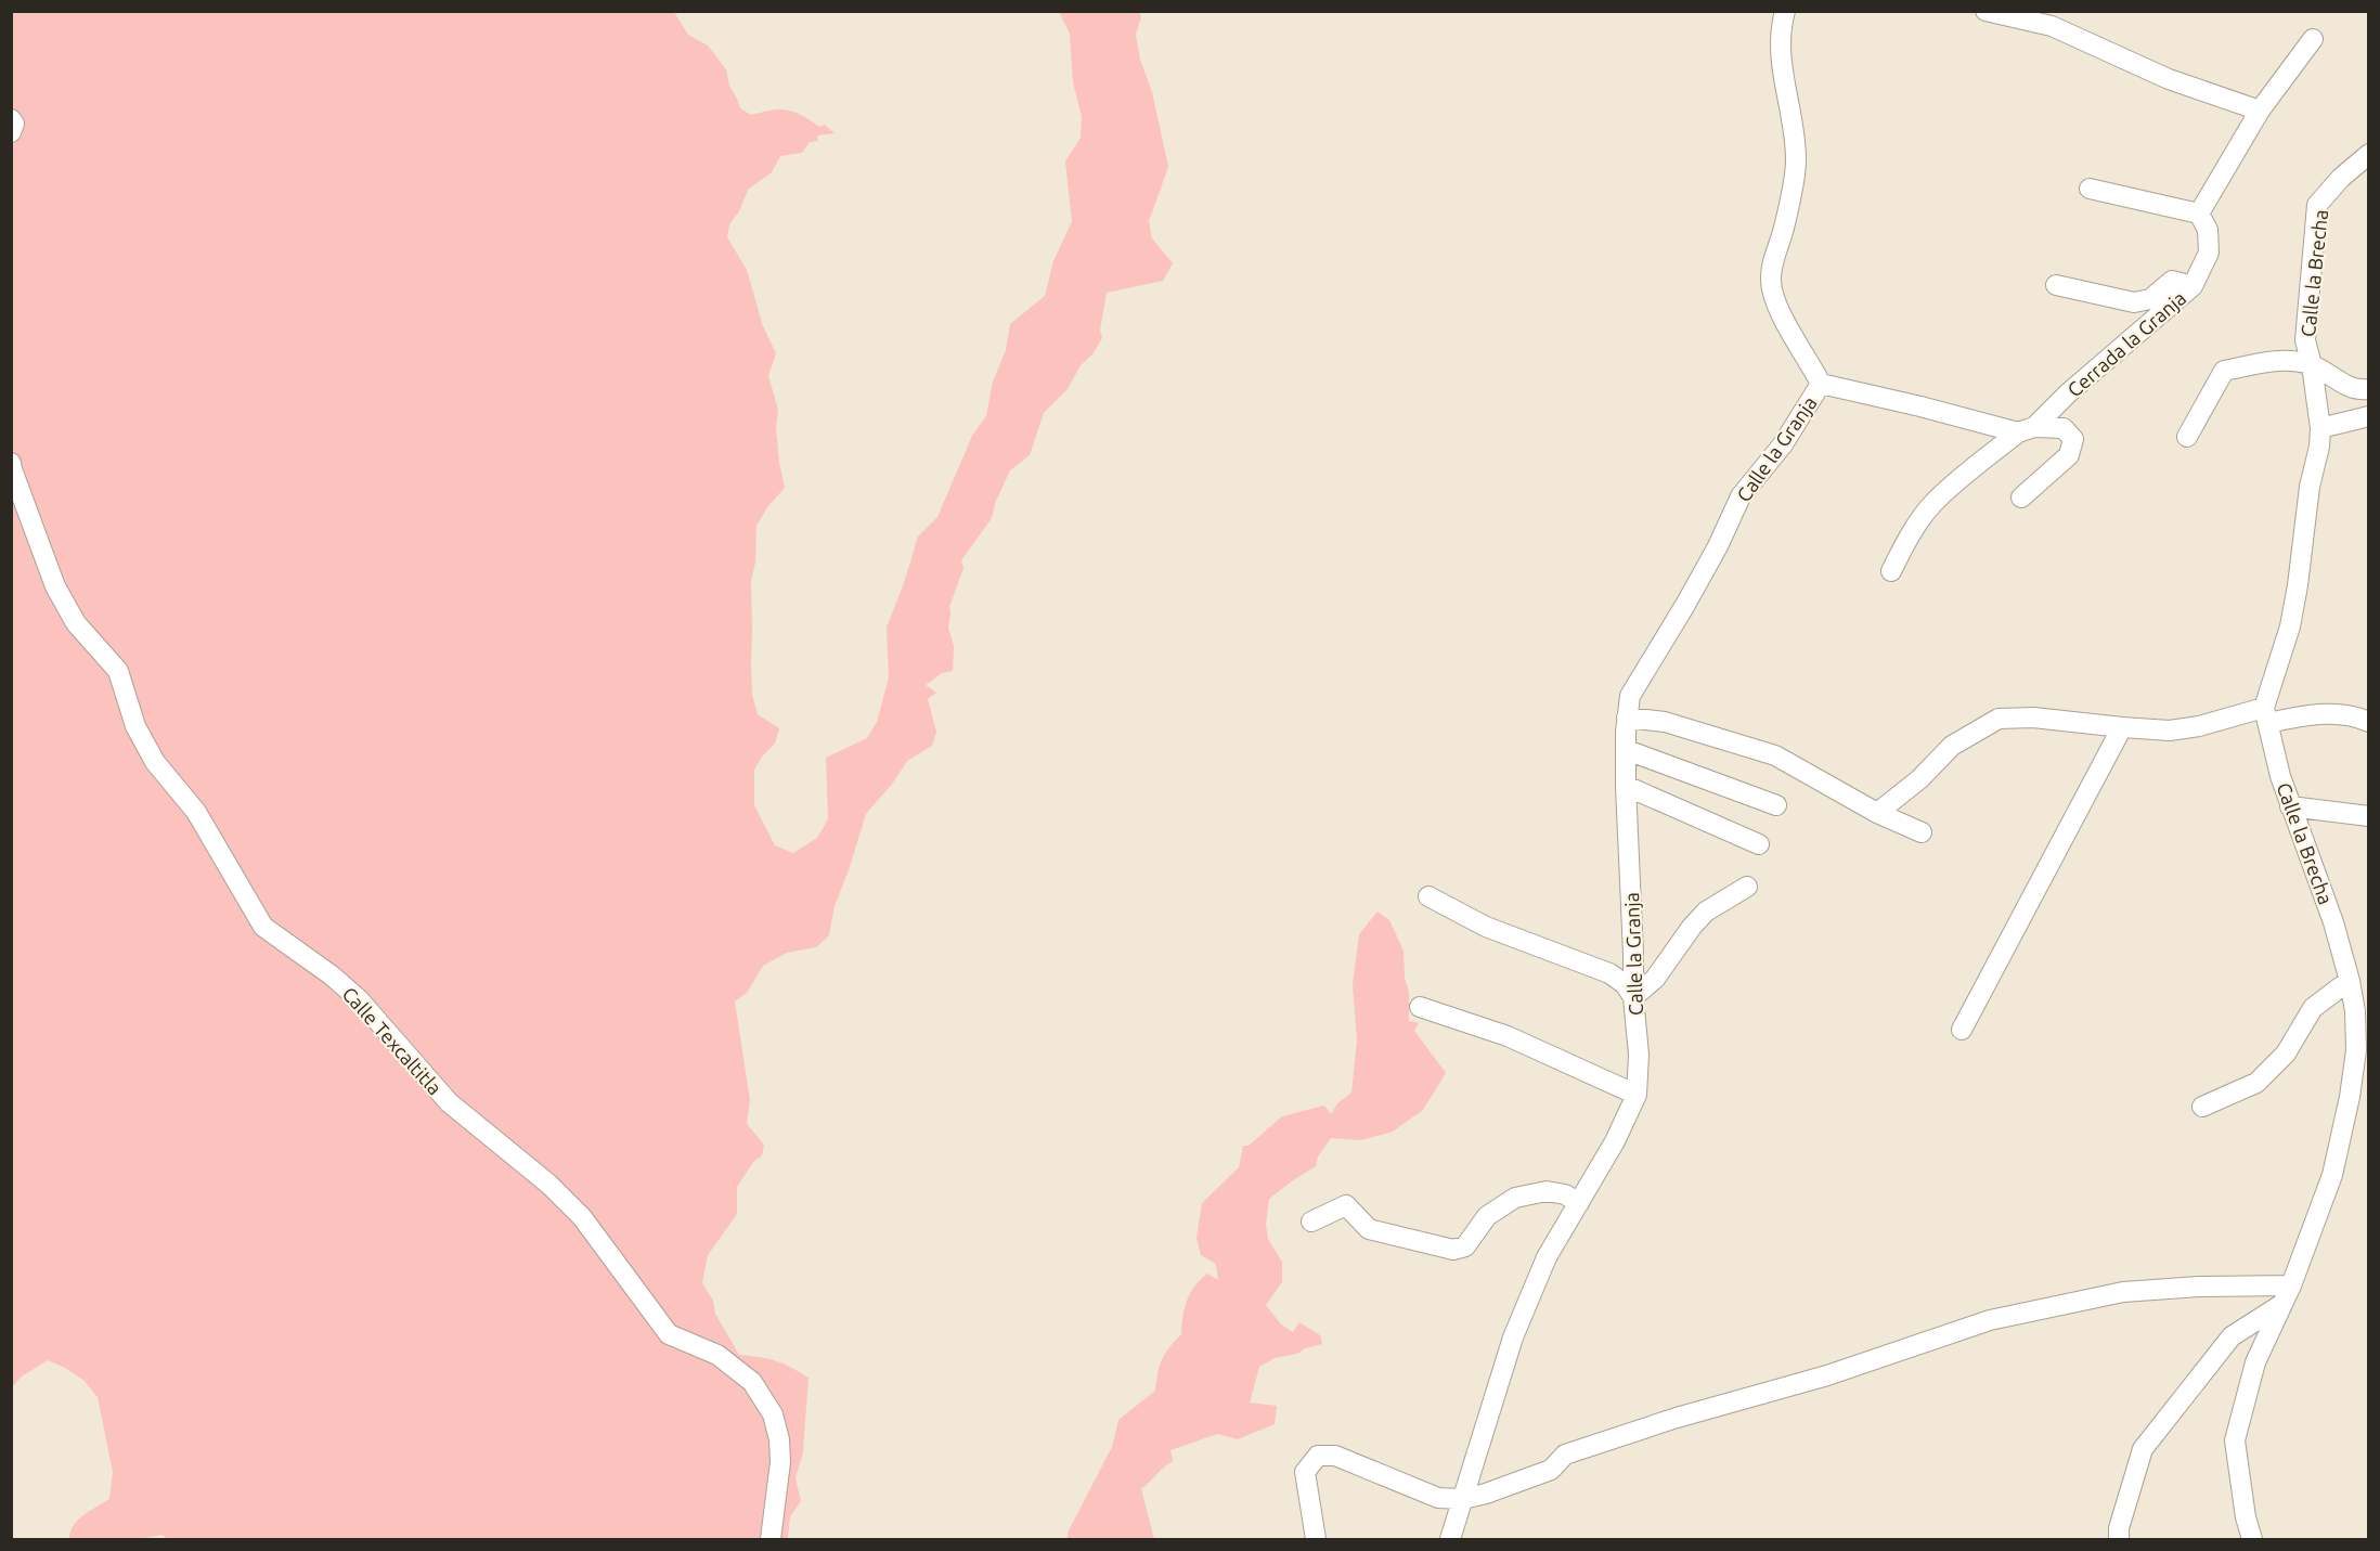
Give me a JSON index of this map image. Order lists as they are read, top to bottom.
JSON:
{
  "streets": {
    "street": [
      "Calle la Brecha",
      "Cerrada la Granja",
      "Calle la Granja",
      "Calle Texcaltitla"
    ]
  }
}
